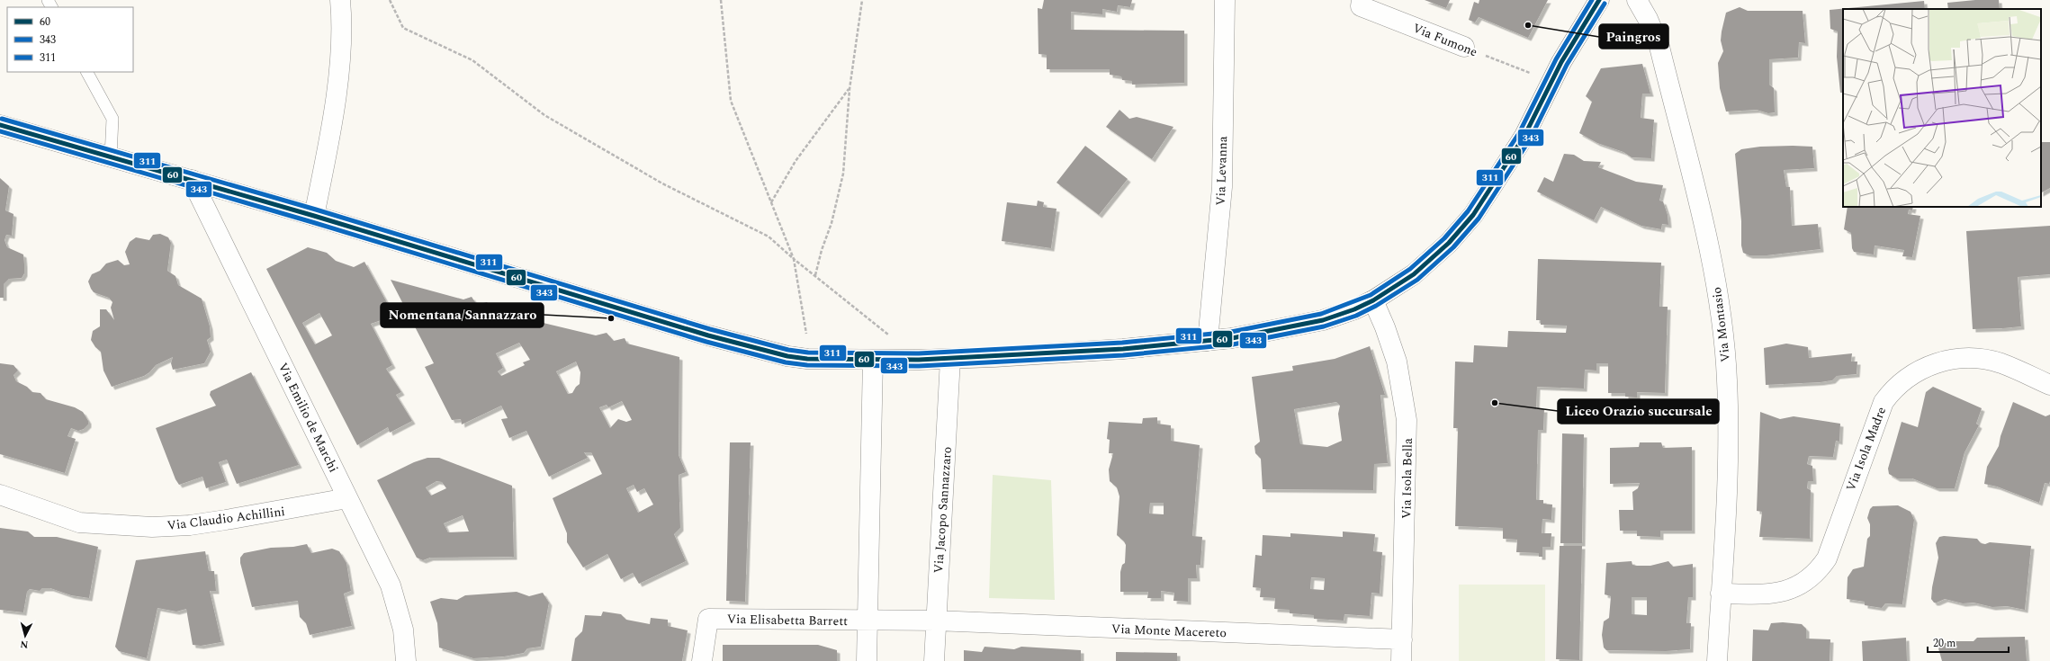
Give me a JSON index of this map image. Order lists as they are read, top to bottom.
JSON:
{
  "streets": {
    "street": [
      "Via Fumone",
      "Via Levanna",
      "Via Montasio",
      "Via Emilio de Marchi",
      "Via Isola Madre",
      "Via Isola Bella",
      "Via Jacopo Sannazzaro",
      "Via Claudio Achillini",
      "Via Elisabetta Barrett",
      "Via Monte Macereto"
    ]
  },
  "crossings": [
    ["Via Montasio", "Via Isola Madre"],
    ["Via Emilio de Marchi", "Via Claudio Achillini"],
    ["Via Isola Bella", "Via Monte Macereto"],
    ["Via Jacopo Sannazzaro", "Via Elisabetta Barrett"],
    ["Via Jacopo Sannazzaro", "Via Monte Macereto"],
    ["Via Elisabetta Barrett", "Via Monte Macereto"]
  ],
  "places": ["Paingros", "Nomentana/Sannazzaro", "Liceo Orazio succursale"],
  "lines": ["transit line 60", "transit line 311", "transit line 343"],
  "legend": ["60", "343", "311"],
  "scale_bar": "20 m",
  "north": "bottom"
}
